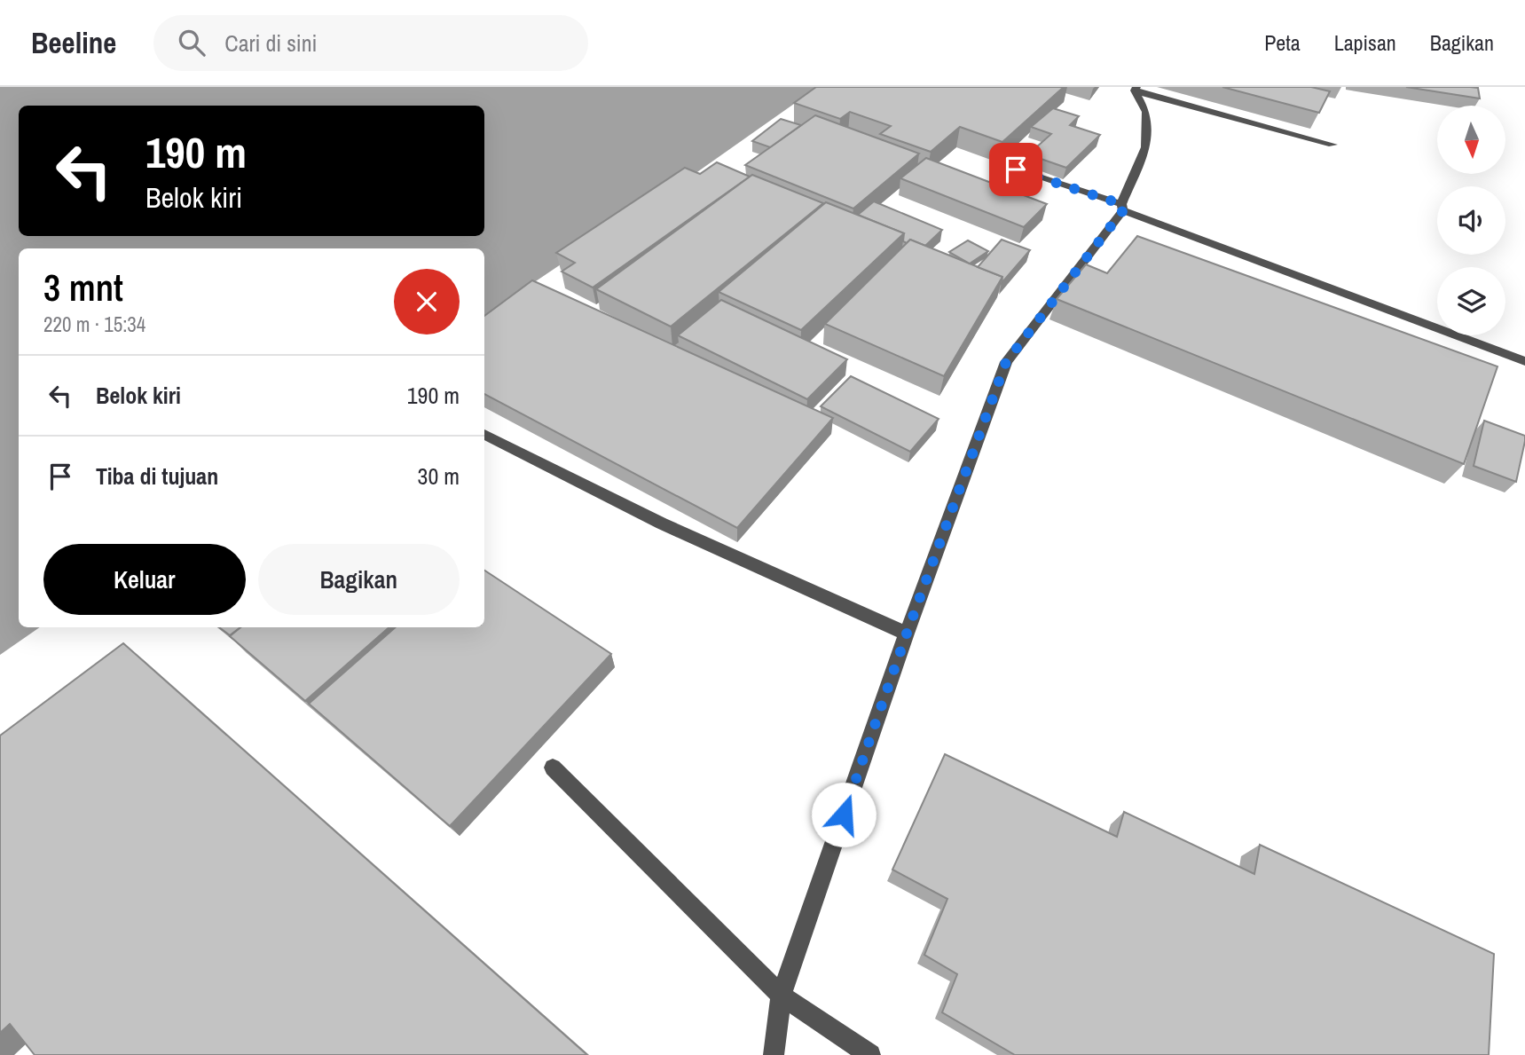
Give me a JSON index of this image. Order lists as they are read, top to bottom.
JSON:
{
  "north": "bottom",
  "page": {
    "header": "Beeline",
    "search": "Cari di sini",
    "nav": ["Peta", "Lapisan", "Bagikan"],
    "turn": ["190 m", "Belok kiri"],
    "heading": ["3 mnt", "220 m · 15:34"],
    "list": [
      {
        "name": "Belok kiri",
        "value": "190 m"
      },
      {
        "name": "Tiba di tujuan",
        "value": "30 m"
      }
    ],
    "buttons": ["Keluar", "Bagikan"]
  }
}
